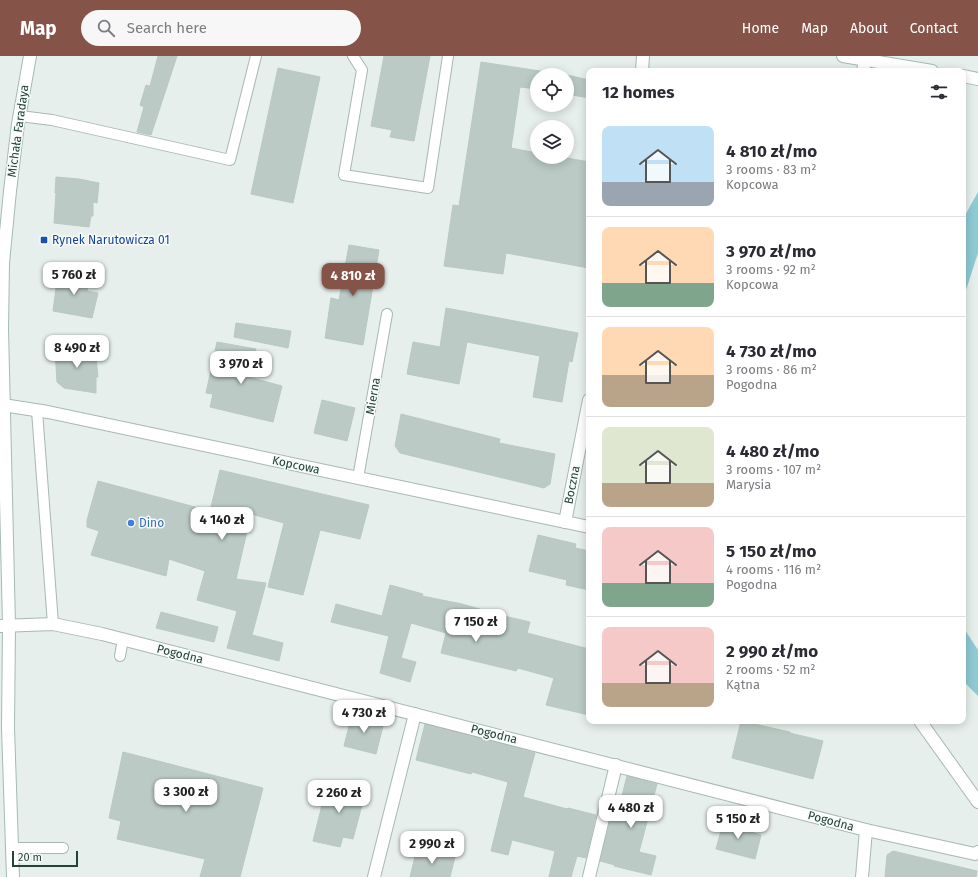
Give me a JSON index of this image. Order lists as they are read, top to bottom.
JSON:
{
  "streets": {
    "street": [
      "Michała Faradaya",
      "Kopcowa",
      "Boczna",
      "Pogodna"
    ],
    "lane": ["Mierna"]
  },
  "crossings": [
    ["Michała Faradaya", "Kopcowa"],
    ["Michała Faradaya", "Pogodna"],
    ["Mierna", "Kopcowa"],
    ["Kopcowa", "Boczna"]
  ],
  "places": {
    "transit": ["Rynek Narutowicza 01"],
    "other": ["Dino"]
  },
  "scale_bar": "20 m",
  "page": {
    "header": "Map",
    "search": "Search here",
    "nav": [
      "Home",
      "Map",
      "About",
      "Contact"
    ],
    "heading": "12 homes",
    "list": [
      {
        "name": "4 810 zł/mo",
        "note": "3 rooms · 83 m² · Kopcowa"
      },
      {
        "name": "3 970 zł/mo",
        "note": "3 rooms · 92 m² · Kopcowa"
      },
      {
        "name": "4 730 zł/mo",
        "note": "3 rooms · 86 m² · Pogodna"
      },
      {
        "name": "4 480 zł/mo",
        "note": "3 rooms · 107 m² · Marysia"
      },
      {
        "name": "5 150 zł/mo",
        "note": "4 rooms · 116 m² · Pogodna"
      },
      {
        "name": "2 990 zł/mo",
        "note": "2 rooms · 52 m² · Kątna"
      }
    ],
    "price": [
      "5 760 zł",
      "4 810 zł",
      "8 490 zł",
      "3 970 zł",
      "4 140 zł",
      "7 150 zł",
      "4 730 zł",
      "3 300 zł",
      "2 260 zł",
      "4 480 zł",
      "5 150 zł",
      "2 990 zł"
    ],
    "scale": "20 m"
  }
}
